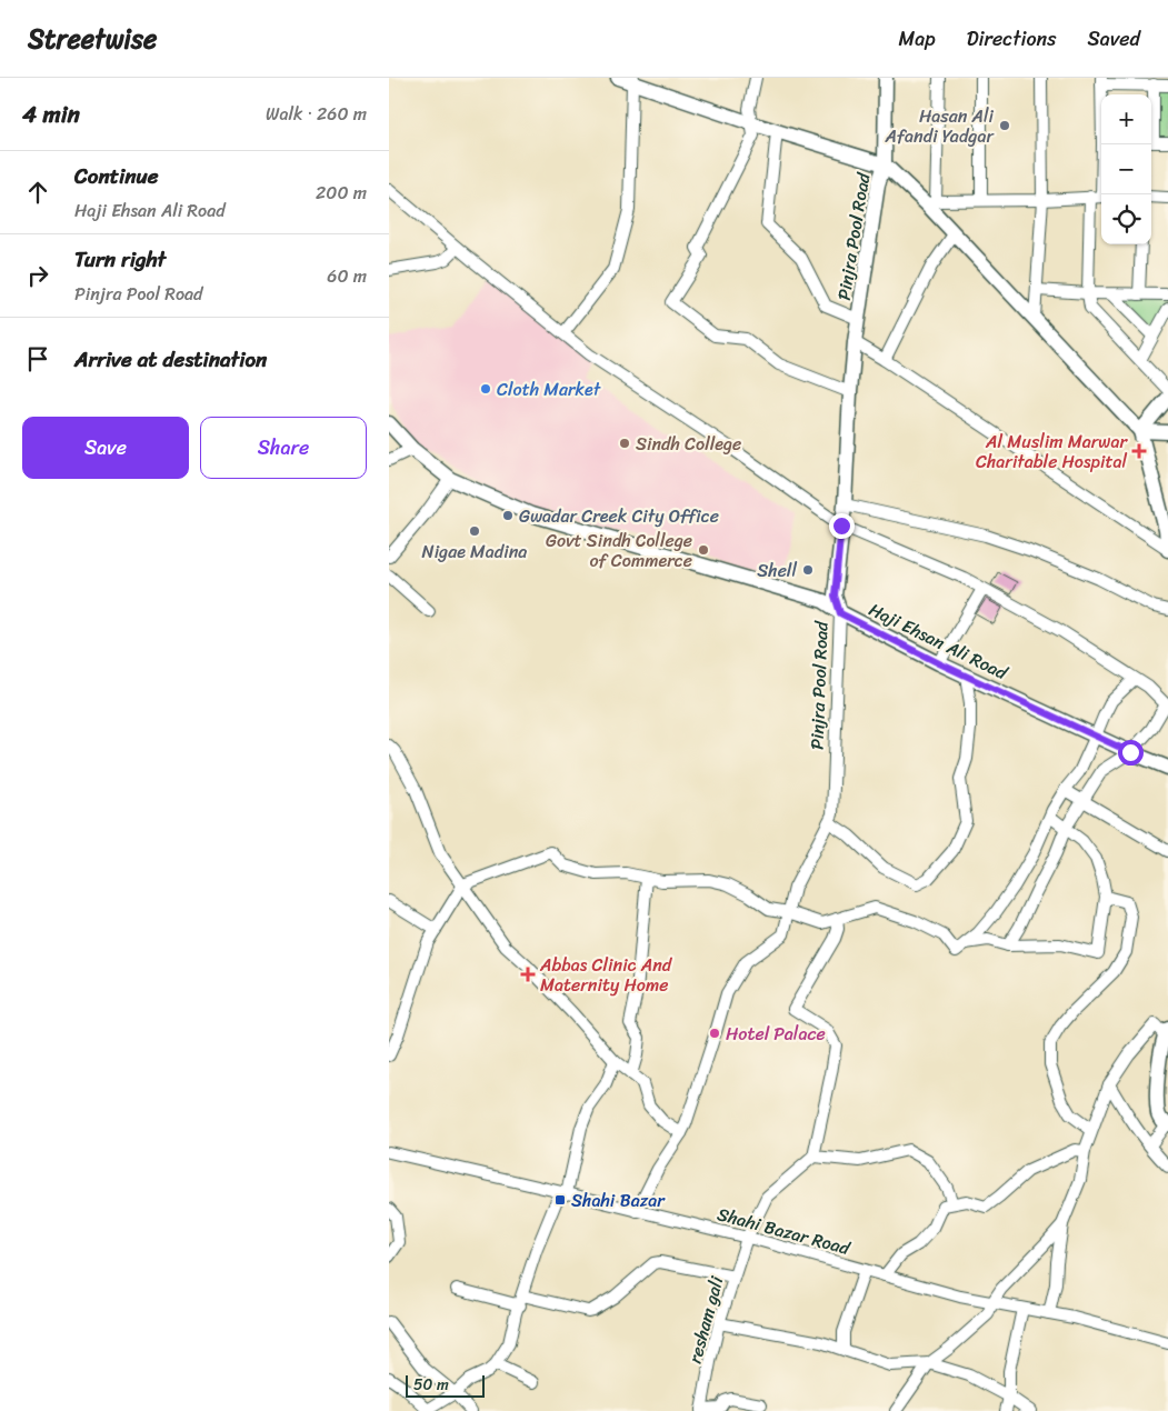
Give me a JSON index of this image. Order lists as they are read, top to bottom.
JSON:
{
  "streets": {
    "street": [
      "Pinjra Pool Road",
      "Haji Ehsan Ali Road",
      "Shahi Bazar Road",
      "resham gali"
    ]
  },
  "crossings": [
    ["Pinjra Pool Road", "Haji Ehsan Ali Road"],
    ["Pinjra Pool Road", "Shahi Bazar Road"],
    ["Shahi Bazar Road", "resham gali"]
  ],
  "places": {
    "other": [
      "Hasan Ali Afandi Yadgar",
      "Cloth Market",
      "Sindh College",
      "Gwadar Creek City Office",
      "Nigae Madina",
      "Govt Sindh College of Commerce",
      "Shell",
      "Hotel Palace"
    ],
    "health": ["Al Muslim Marwar Charitable Hospital", "Abbas Clinic And Maternity Home"],
    "transit": ["Shahi Bazar"]
  },
  "scale_bar": "50 m",
  "page": {
    "header": "Streetwise",
    "nav": ["Map", "Directions", "Saved"],
    "heading": ["4 min", "Walk · 260 m"],
    "map_buttons": ["+", "−"],
    "list": [
      ["Continue", "Haji Ehsan Ali Road", "200 m"],
      ["Turn right", "Pinjra Pool Road", "60 m"],
      "Arrive at destination"
    ],
    "buttons": ["Save", "Share"],
    "scale": "50 m"
  }
}
